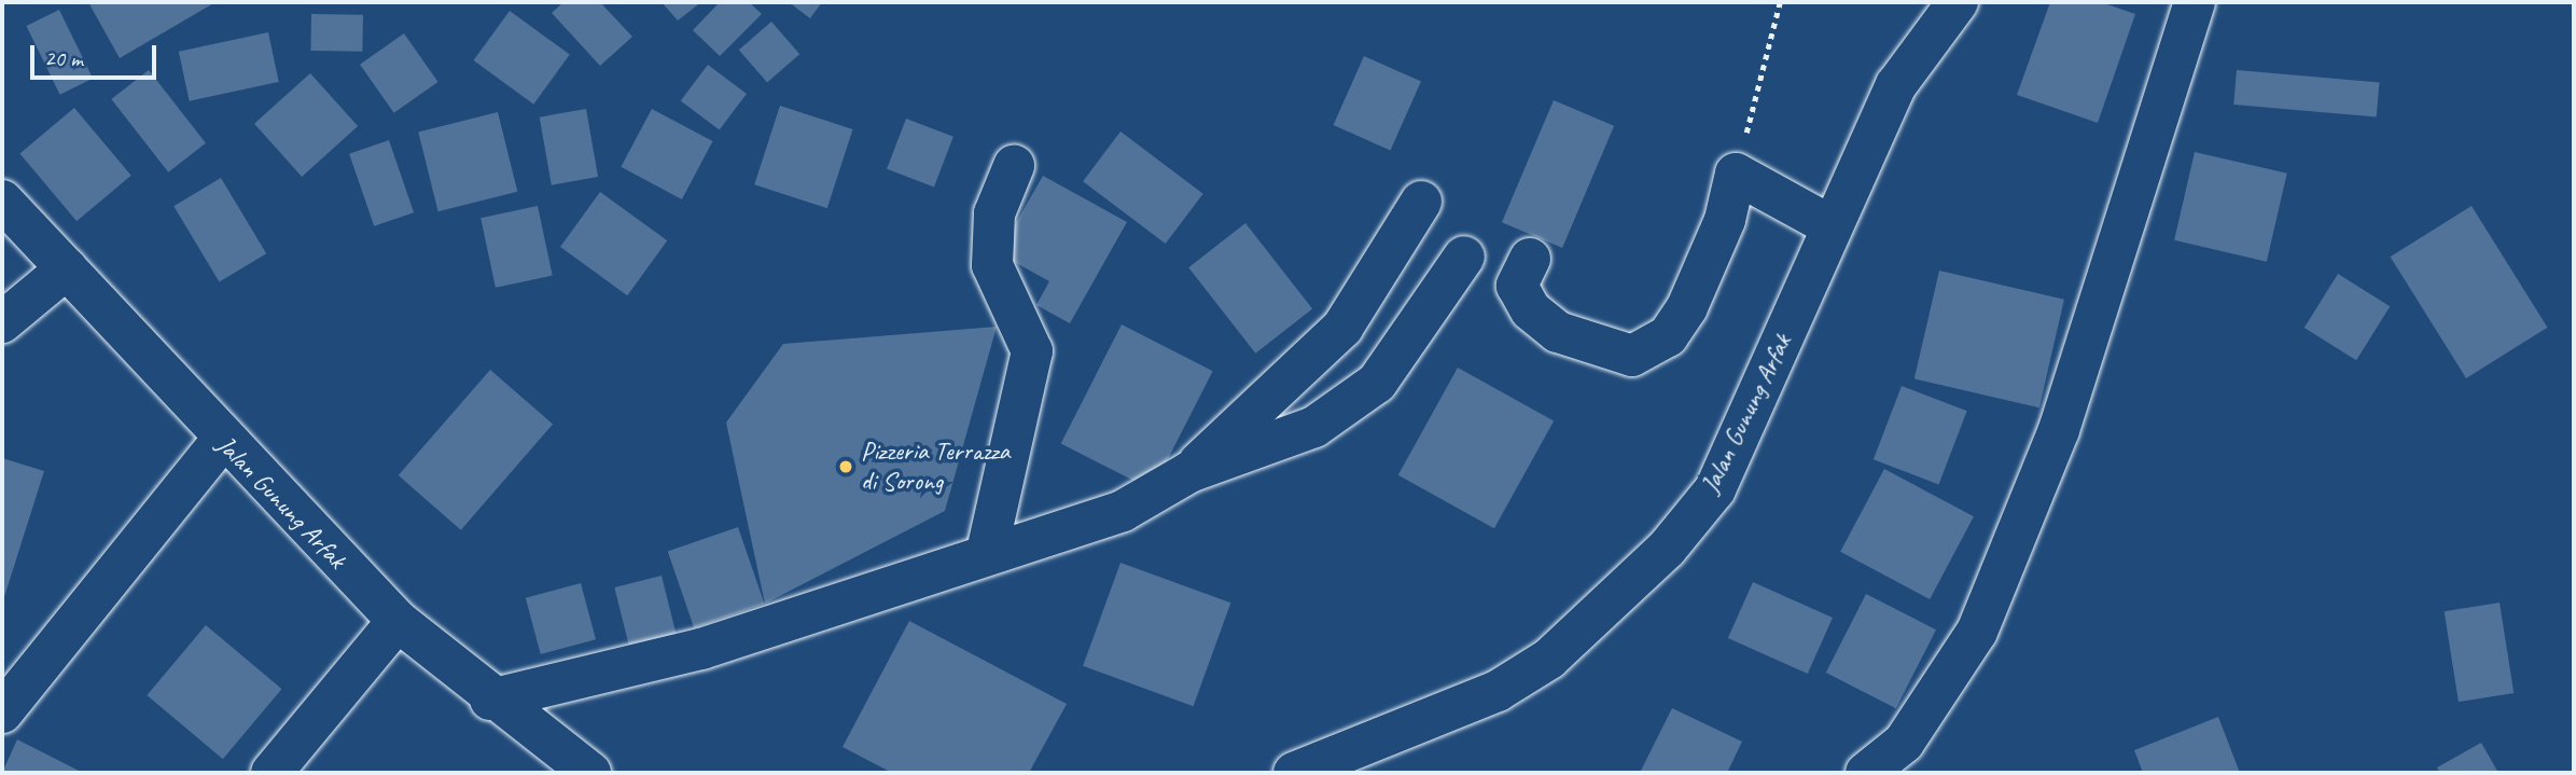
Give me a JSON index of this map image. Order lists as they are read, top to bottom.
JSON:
{
  "streets": {
    "street": ["Jalan Gunung Arfak"]
  },
  "places": ["Pizzeria Terrazza di Sorong"],
  "scale_bar": "20 m"
}
